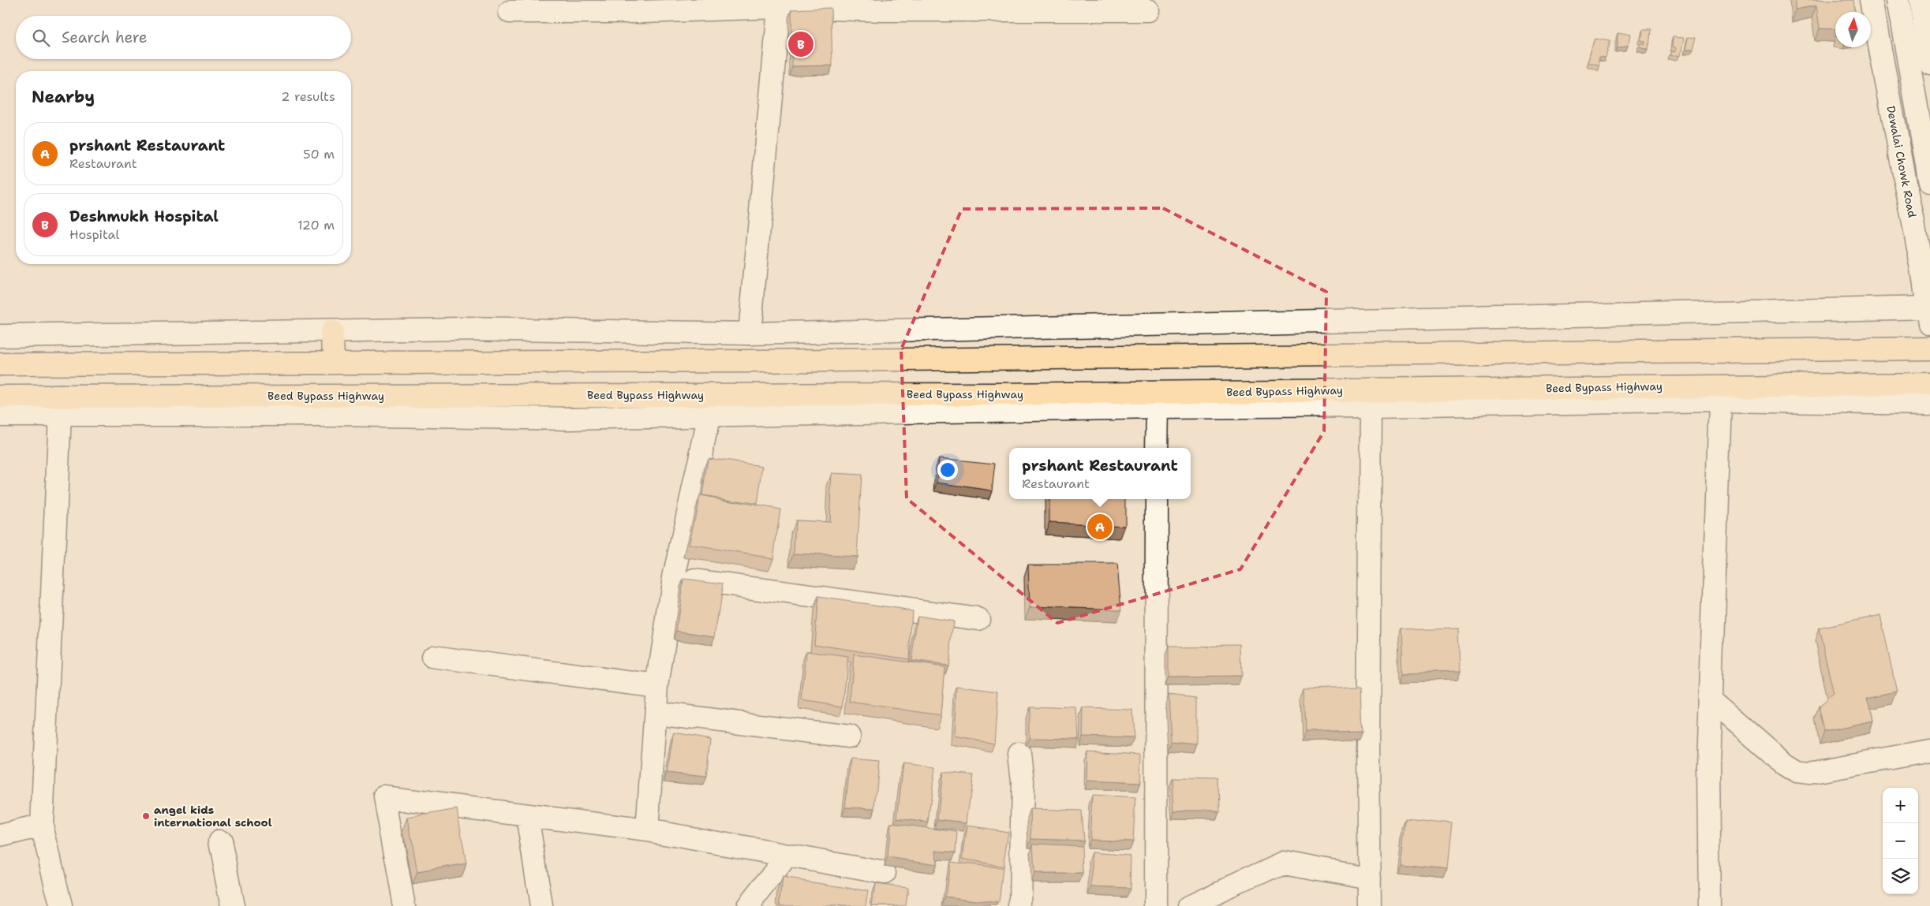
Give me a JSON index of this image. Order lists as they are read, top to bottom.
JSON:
{
  "streets": {
    "highway": ["Beed Bypass Highway"],
    "street": ["Dewalai Chowk Road"]
  },
  "places": ["angel kids international school"],
  "north": "top",
  "page": {
    "search": "Search here",
    "pins": ["B", "A"],
    "heading": ["Nearby", "2 results"],
    "list": [
      {
        "mark": "A",
        "name": "prshant Restaurant",
        "note": "Restaurant",
        "value": "50 m"
      },
      {
        "mark": "B",
        "name": "Deshmukh Hospital",
        "note": "Hospital",
        "value": "120 m"
      }
    ],
    "popup": ["prshant Restaurant", "Restaurant"],
    "map_buttons": ["+", "−"]
  }
}
